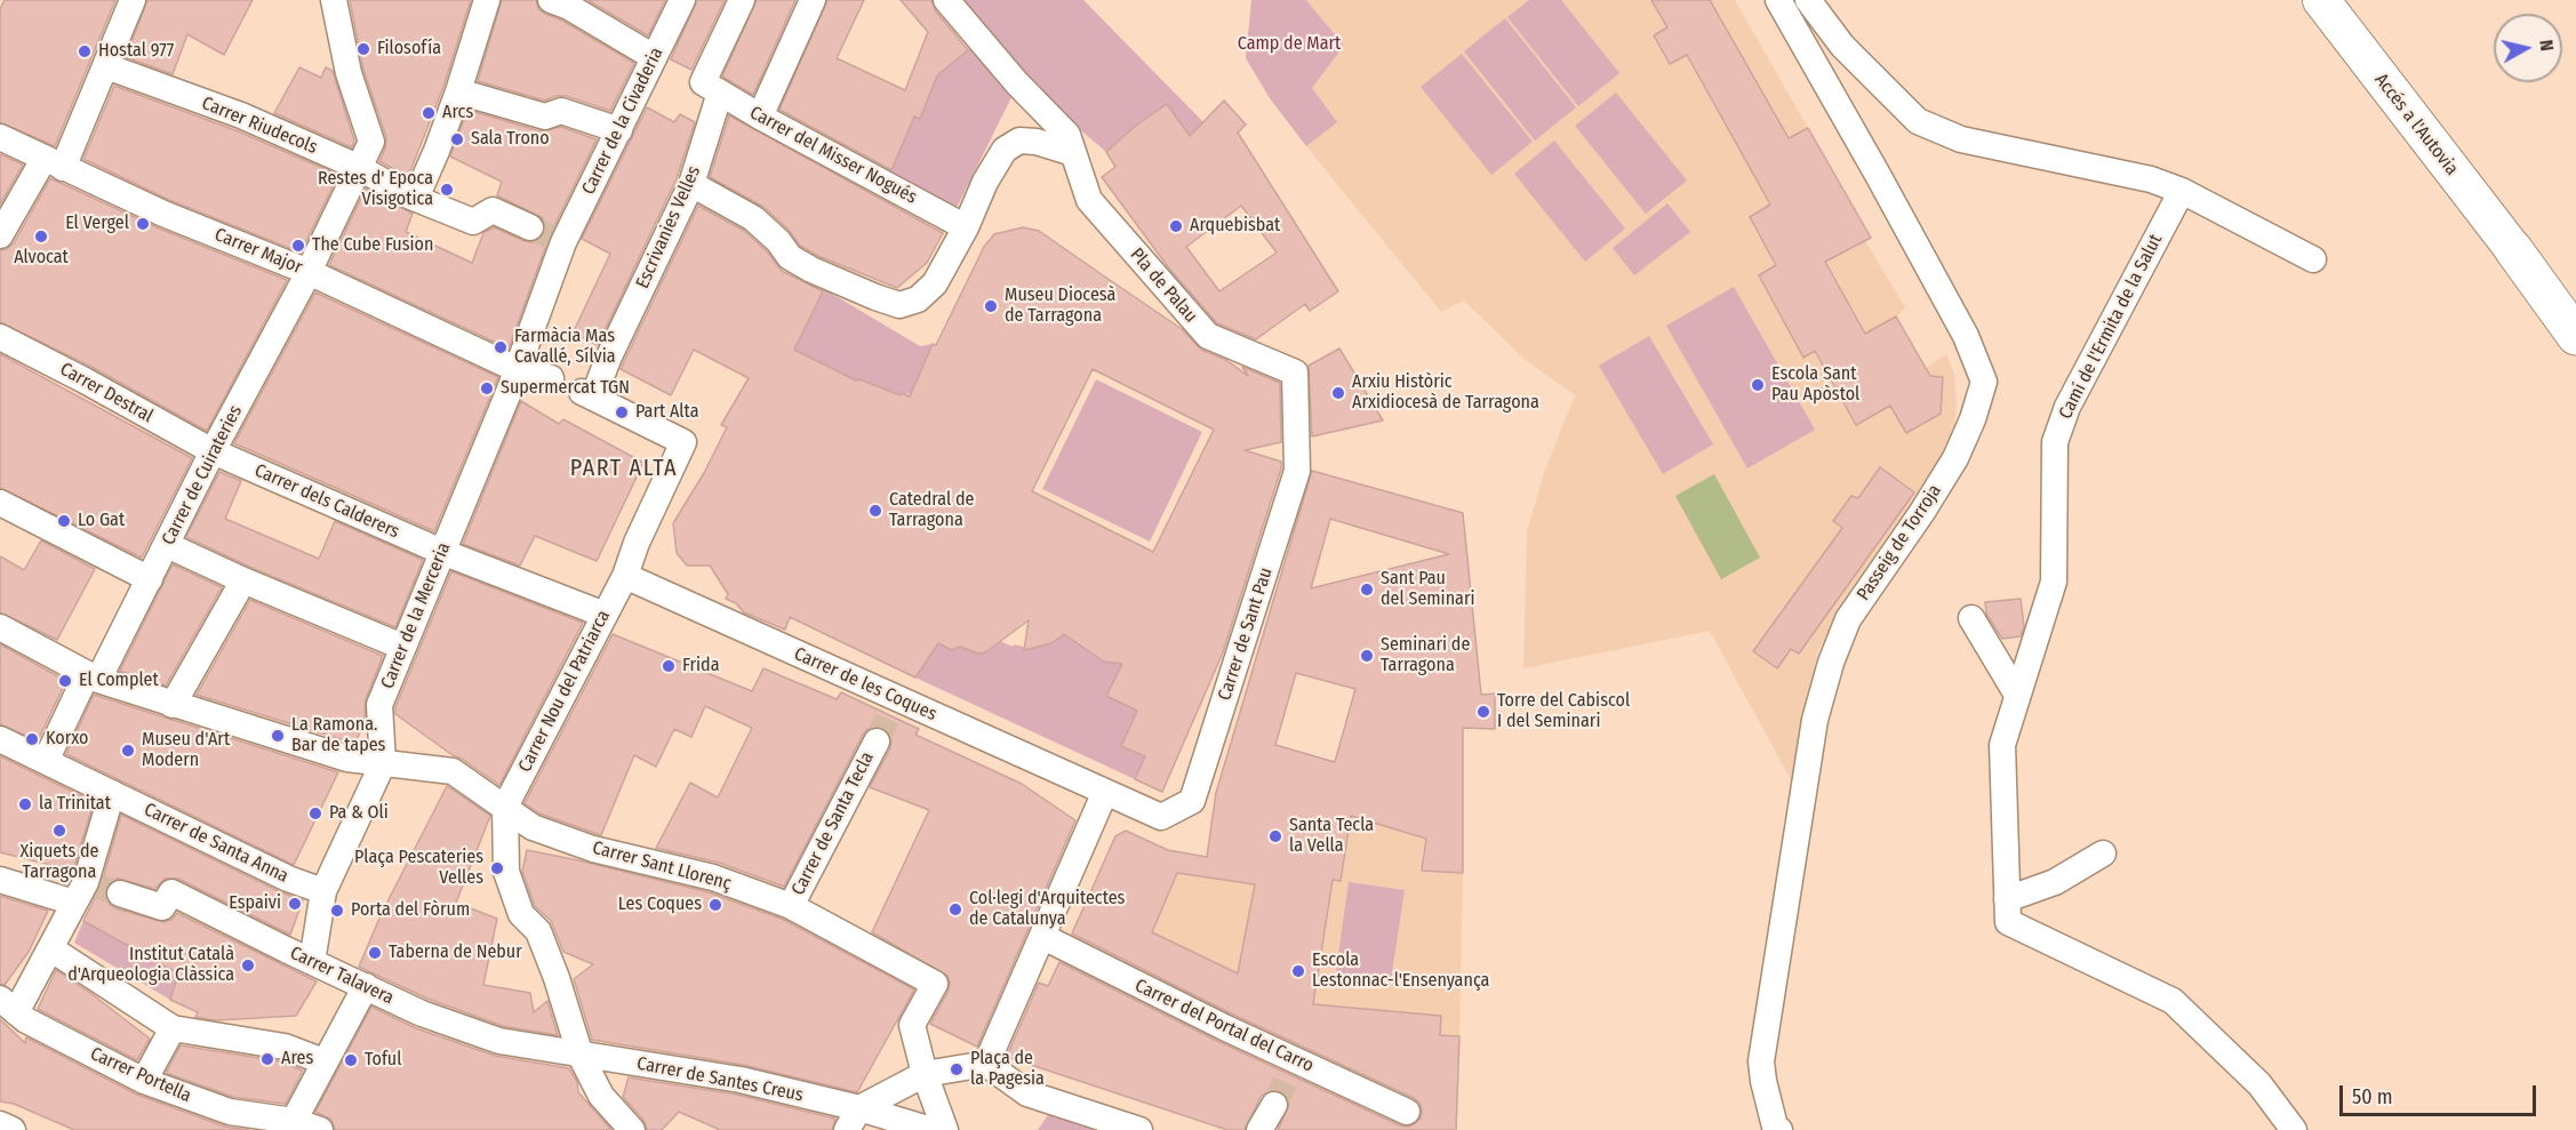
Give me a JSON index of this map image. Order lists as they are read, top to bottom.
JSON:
{
  "streets": {
    "street": [
      "Carrer de la Civaderia",
      "Accés a l'Autovia",
      "Carrer Riudecols",
      "Carrer del Misser Nogués",
      "Escrivanies Velles",
      "Carrer Major",
      "Pla de Palau",
      "Camí de l'Ermita de la Salut",
      "Carrer Destral",
      "Carrer de Cuirateries",
      "Carrer dels Calderers",
      "Passeig de Torroja",
      "Carrer de la Merceria",
      "Carrer de Sant Pau",
      "Carrer de les Coques",
      "Carrer Nou del Patriarca",
      "Carrer de Santa Tecla",
      "Carrer de Santa Anna",
      "Carrer Sant Llorenç",
      "Carrer Talavera",
      "Carrer del Portal del Carro",
      "Carrer Portella",
      "Carrer de Santes Creus"
    ]
  },
  "crossings": [
    ["Carrer de la Civaderia", "Carrer Major"],
    ["Carrer de la Civaderia", "Carrer de la Merceria"],
    ["Carrer Riudecols", "Carrer de Cuirateries"],
    ["Carrer del Misser Nogués", "Escrivanies Velles"],
    ["Escrivanies Velles", "Carrer Nou del Patriarca"],
    ["Carrer Major", "Carrer de Cuirateries"],
    ["Carrer Major", "Carrer de la Merceria"],
    ["Pla de Palau", "Carrer de Sant Pau"],
    ["Carrer Destral", "Carrer de Cuirateries"],
    ["Carrer Destral", "Carrer dels Calderers"],
    ["Carrer de Cuirateries", "Carrer dels Calderers"],
    ["Carrer de Cuirateries", "Carrer de Santa Anna"],
    ["Carrer de Cuirateries", "Carrer Sant Llorenç"],
    ["Carrer dels Calderers", "Carrer de la Merceria"],
    ["Carrer dels Calderers", "Carrer Nou del Patriarca"],
    ["Carrer de la Merceria", "Carrer de Santa Anna"],
    ["Carrer de la Merceria", "Carrer Sant Llorenç"],
    ["Carrer de la Merceria", "Carrer Talavera"],
    ["Carrer de Sant Pau", "Carrer de les Coques"],
    ["Carrer de les Coques", "Carrer Nou del Patriarca"],
    ["Carrer Nou del Patriarca", "Carrer Sant Llorenç"],
    ["Carrer de Santa Tecla", "Carrer Sant Llorenç"],
    ["Carrer Talavera", "Carrer de Santes Creus"]
  ],
  "districts": ["PART ALTA"],
  "parks": ["Camp de Mart"],
  "places": [
    "Filosofía",
    "Hostal 977",
    "Arcs",
    "Sala Trono",
    "Restes d' Epoca Visigotica",
    "El Vergel",
    "Arquebisbat",
    "Alvocat",
    "The Cube Fusion",
    "Museu Diocesà de Tarragona",
    "Farmàcia Mas Cavallé, Sílvia",
    "Escola Sant Pau Apòstol",
    "Supermercat TGN",
    "Arxiu Històric Arxidiocesà de Tarragona",
    "Part Alta",
    "Catedral de Tarragona",
    "Lo Gat",
    "Sant Pau del Seminari",
    "Seminari de Tarragona",
    "Frida",
    "El Complet",
    "Torre del Cabiscol I del Seminari",
    "La Ramona. Bar de tapes",
    "Korxo",
    "Museu d'Art Modern",
    "la Trinitat",
    "Pa & Oli",
    "Xiquets de Tarragona",
    "Santa Tecla la Vella",
    "Plaça Pescateries Velles",
    "Espaivi",
    "Les Coques",
    "Col·legi d'Arquitectes de Catalunya",
    "Porta del Fòrum",
    "Taberna de Nebur",
    "Institut Català d'Arqueologia Clàssica",
    "Escola Lestonnac-l'Ensenyança",
    "Ares",
    "Toful",
    "Plaça de la Pagesia"
  ],
  "scale_bar": "50 m",
  "north": "right"
}
